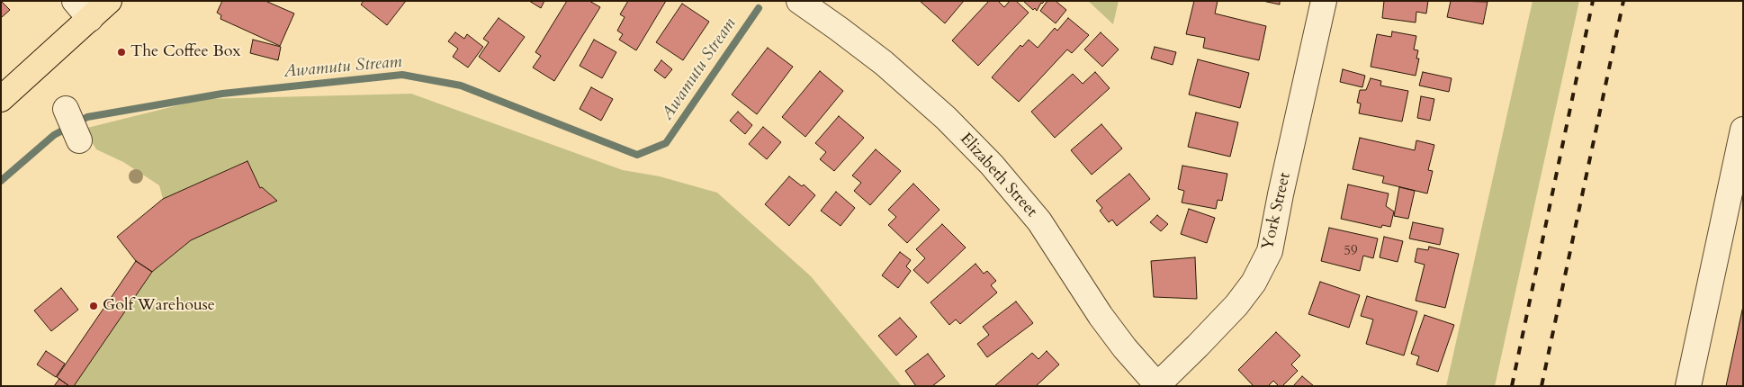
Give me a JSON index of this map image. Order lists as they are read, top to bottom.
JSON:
{
  "streets": {
    "street": ["Elizabeth Street", "York Street"]
  },
  "crossings": [
    ["Elizabeth Street", "York Street"]
  ],
  "water": ["Awamutu Stream"],
  "places": ["The Coffee Box", "Golf Warehouse"],
  "house_numbers": ["59"]
}
